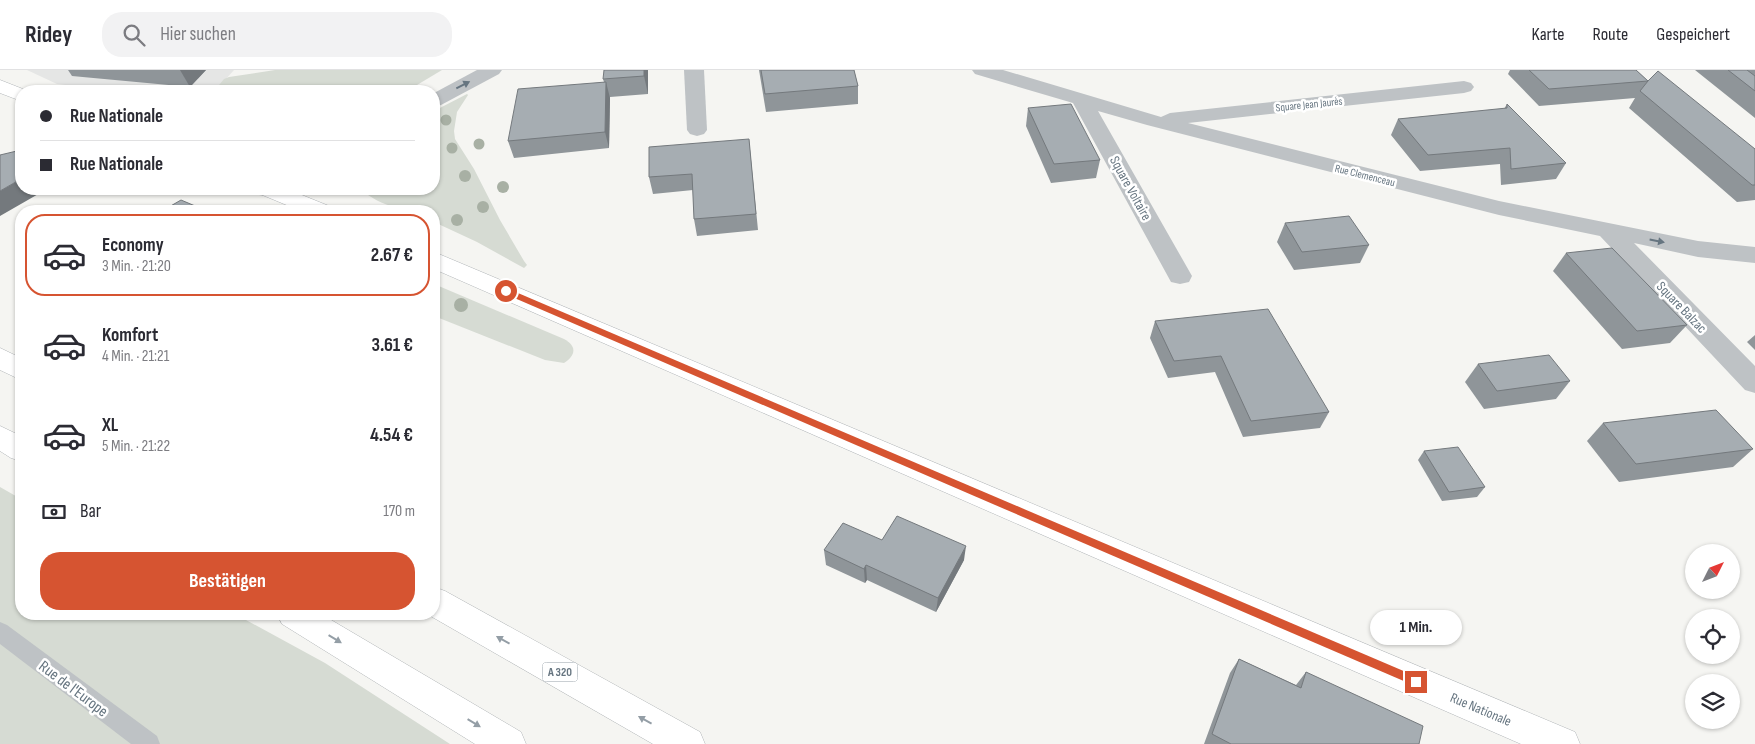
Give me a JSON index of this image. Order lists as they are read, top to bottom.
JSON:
{
  "streets": {
    "main road": ["A 320", "Rue Nationale"],
    "street": [
      "Square Jean Jaurès",
      "Rue Clemenceau",
      "Square Voltaire",
      "Square Balzac"
    ],
    "lane": ["Rue de l'Europe"]
  },
  "crossings": [
    ["Square Jean Jaurès", "Rue Clemenceau"],
    ["Rue Clemenceau", "Square Voltaire"],
    ["Rue Clemenceau", "Square Balzac"]
  ],
  "north": "top right",
  "page": {
    "header": "Ridey",
    "search": "Hier suchen",
    "nav": ["Karte", "Route", "Gespeichert"],
    "banner": ["Rue Nationale", "Rue Nationale"],
    "list": [
      {
        "name": "Economy",
        "note": "3 Min. · 21:20",
        "value": "2.67 €"
      },
      {
        "name": "Komfort",
        "note": "4 Min. · 21:21",
        "value": "3.61 €"
      },
      {
        "name": "XL",
        "note": "5 Min. · 21:22",
        "value": "4.54 €"
      }
    ],
    "pay": ["Bar", "170 m"],
    "buttons": "Bestätigen",
    "bubble": "1 Min."
  }
}
